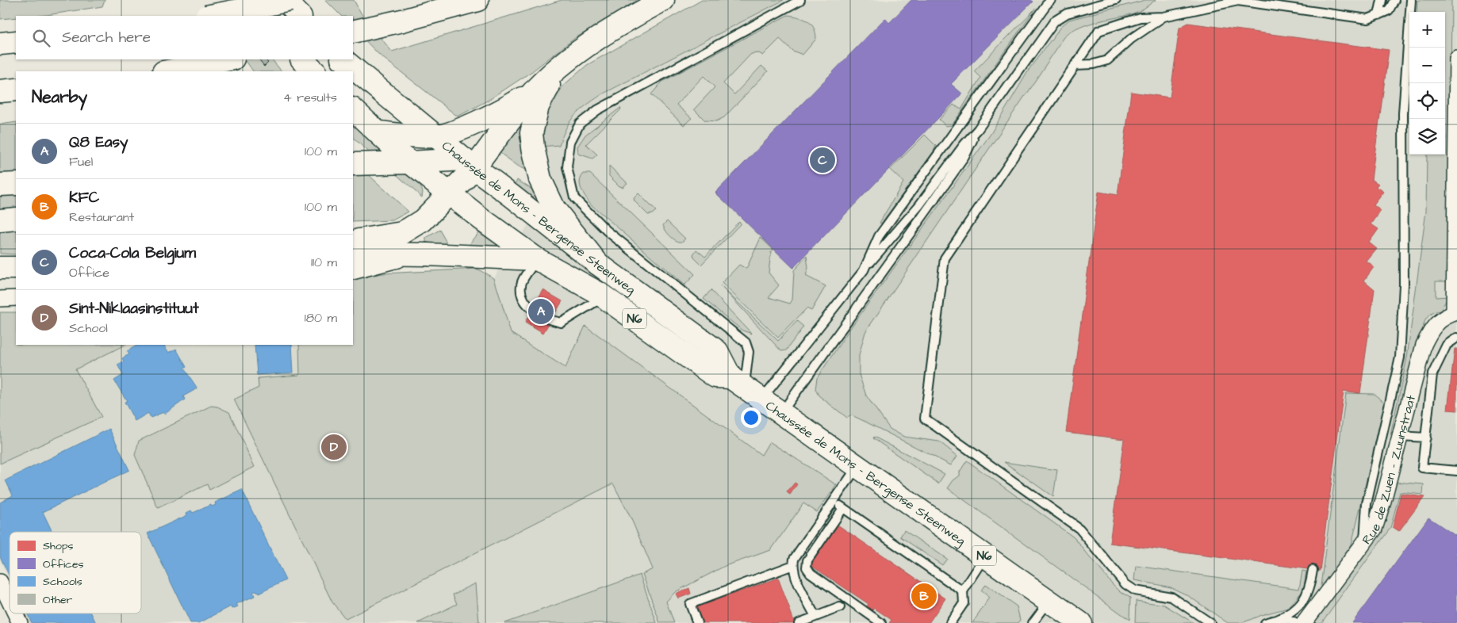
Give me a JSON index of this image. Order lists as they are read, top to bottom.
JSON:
{
  "streets": {
    "main road": ["Chaussée de Mons - Bergense Steenweg", "N6"],
    "street": ["Rue de Zuen - Zuunstraat"]
  },
  "legend": [
    "Shops",
    "Offices",
    "Schools",
    "Other"
  ],
  "page": {
    "map_buttons": ["+", "−"],
    "search": "Search here",
    "heading": ["Nearby", "4 results"],
    "list": [
      {
        "mark": "A",
        "name": "Q8 Easy",
        "note": "Fuel",
        "value": "100 m"
      },
      {
        "mark": "B",
        "name": "KFC",
        "note": "Restaurant",
        "value": "100 m"
      },
      {
        "mark": "C",
        "name": "Coca-Cola Belgium",
        "note": "Office",
        "value": "110 m"
      },
      {
        "mark": "D",
        "name": "Sint-Niklaasinstituut",
        "note": "School",
        "value": "180 m"
      }
    ],
    "pins": [
      "C",
      "A",
      "D",
      "B"
    ]
  }
}
